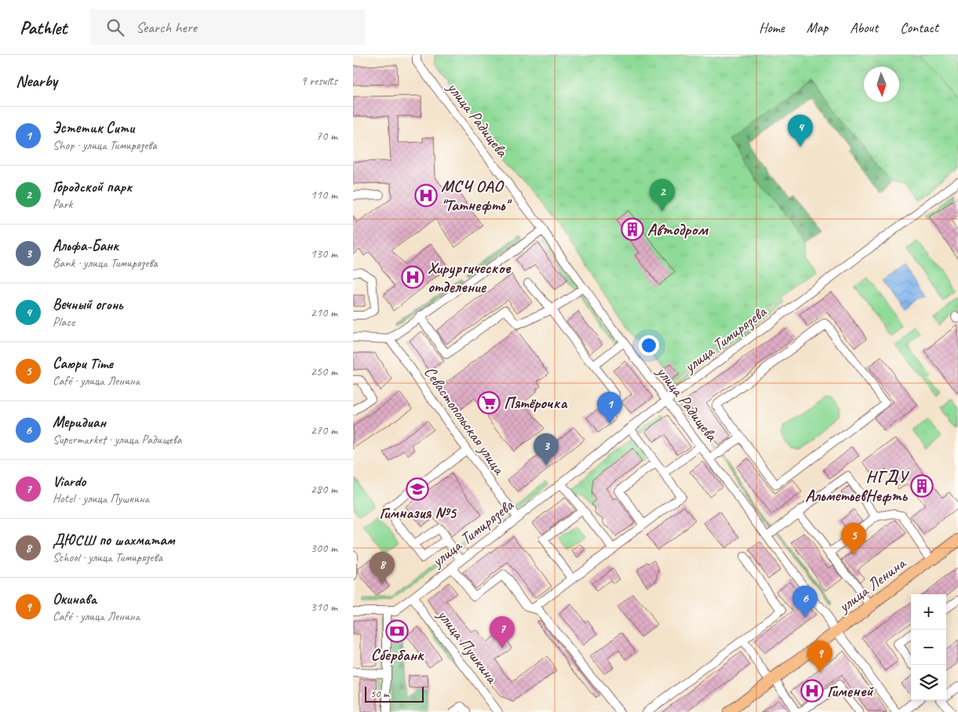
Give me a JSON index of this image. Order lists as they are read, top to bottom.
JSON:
{
  "streets": {
    "main road": ["улица Ленина"],
    "street": [
      "улица Радищева",
      "улица Тимирязева",
      "Севастопольская улица",
      "улица Пушкина"
    ]
  },
  "crossings": [
    ["улица Радищева", "улица Тимирязева"],
    ["улица Радищева", "улица Ленина"],
    ["улица Тимирязева", "Севастопольская улица"],
    ["улица Тимирязева", "улица Пушкина"]
  ],
  "places": {
    "hospital": ["МСЧ ОАО \"Татнефть\"", "Хирургическое отделение", "Гименей"],
    "building": ["Автодром", "НГДУ АльметьевНефть"],
    "supermarket": ["Пятёрочка"],
    "school or university": ["Гимназия №5"],
    "bank": ["Сбербанк"]
  },
  "scale_bar": "50 m",
  "north": "bottom",
  "page": {
    "header": "Pathlet",
    "search": "Search here",
    "nav": [
      "Home",
      "Map",
      "About",
      "Contact"
    ],
    "heading": ["Nearby", "9 results"],
    "list": [
      {
        "mark": "1",
        "name": "Эстетик Сити",
        "note": "Shop · улица Тимирязева",
        "value": "70 m"
      },
      {
        "mark": "2",
        "name": "Городской парк",
        "note": "Park",
        "value": "110 m"
      },
      {
        "mark": "3",
        "name": "Альфа-Банк",
        "note": "Bank · улица Тимирязева",
        "value": "130 m"
      },
      {
        "mark": "4",
        "name": "Вечный огонь",
        "note": "Place",
        "value": "210 m"
      },
      {
        "mark": "5",
        "name": "Саюри Time",
        "note": "Café · улица Ленина",
        "value": "250 m"
      },
      {
        "mark": "6",
        "name": "Меридиан",
        "note": "Supermarket · улица Радищева",
        "value": "270 m"
      },
      {
        "mark": "7",
        "name": "Viardo",
        "note": "Hotel · улица Пушкина",
        "value": "280 m"
      },
      {
        "mark": "8",
        "name": "ДЮСШ по шахматам",
        "note": "School · улица Тимирязева",
        "value": "300 m"
      },
      {
        "mark": "9",
        "name": "Окинава",
        "note": "Café · улица Ленина",
        "value": "310 m"
      }
    ],
    "pins": [
      "4",
      "2",
      "1",
      "3",
      "5",
      "8",
      "6",
      "7",
      "9"
    ],
    "map_buttons": ["+", "−"],
    "scale": "50 m"
  }
}
